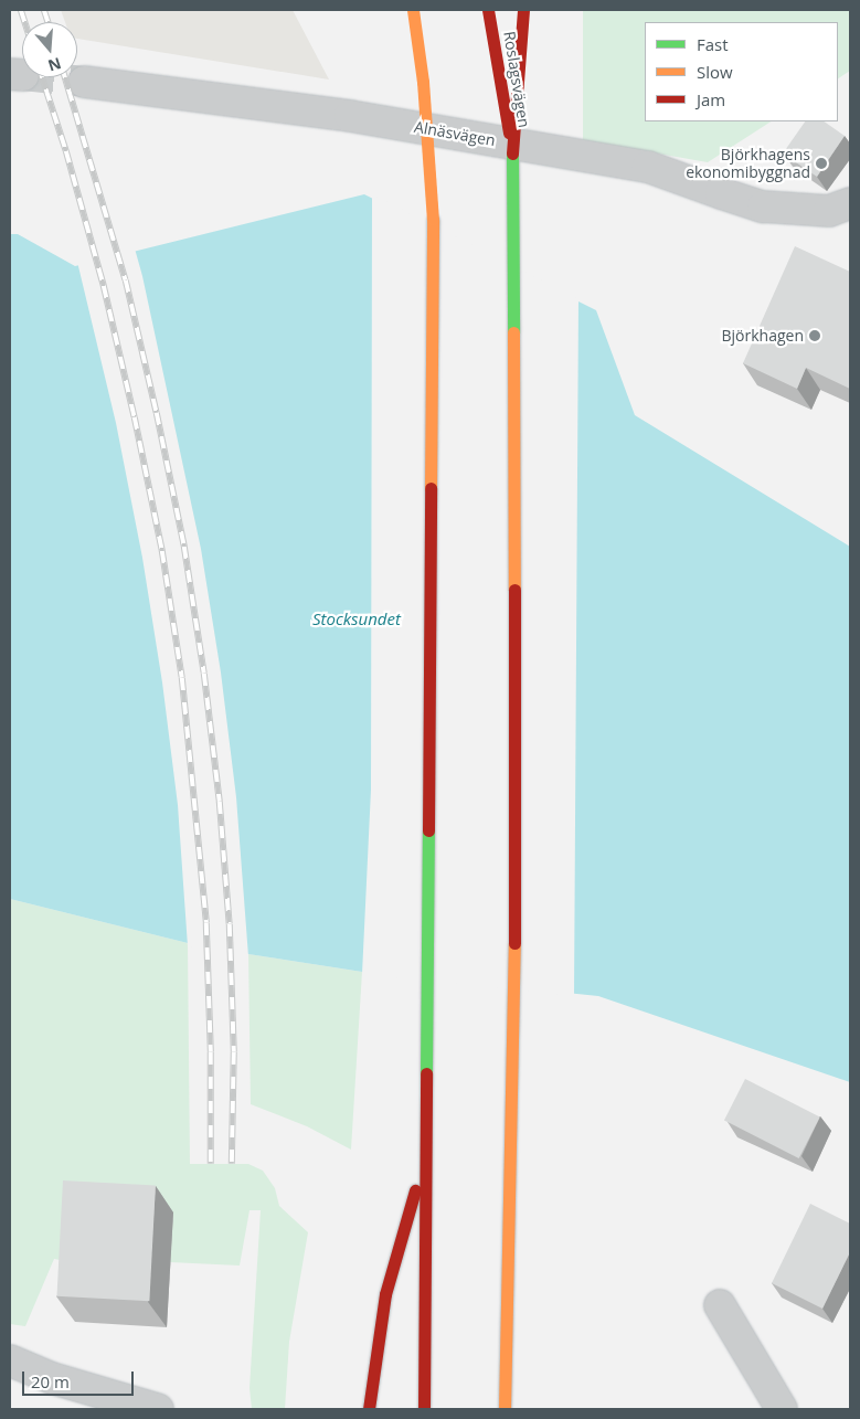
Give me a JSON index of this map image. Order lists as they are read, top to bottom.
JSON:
{
  "streets": {
    "main road": ["Roslagsvägen"],
    "street": ["Alnäsvägen"]
  },
  "water": ["Stocksundet"],
  "places": ["Björkhagens ekonomibyggnad", "Björkhagen"],
  "legend": ["Fast", "Slow", "Jam"],
  "scale_bar": "20 m",
  "north": "bottom"
}
